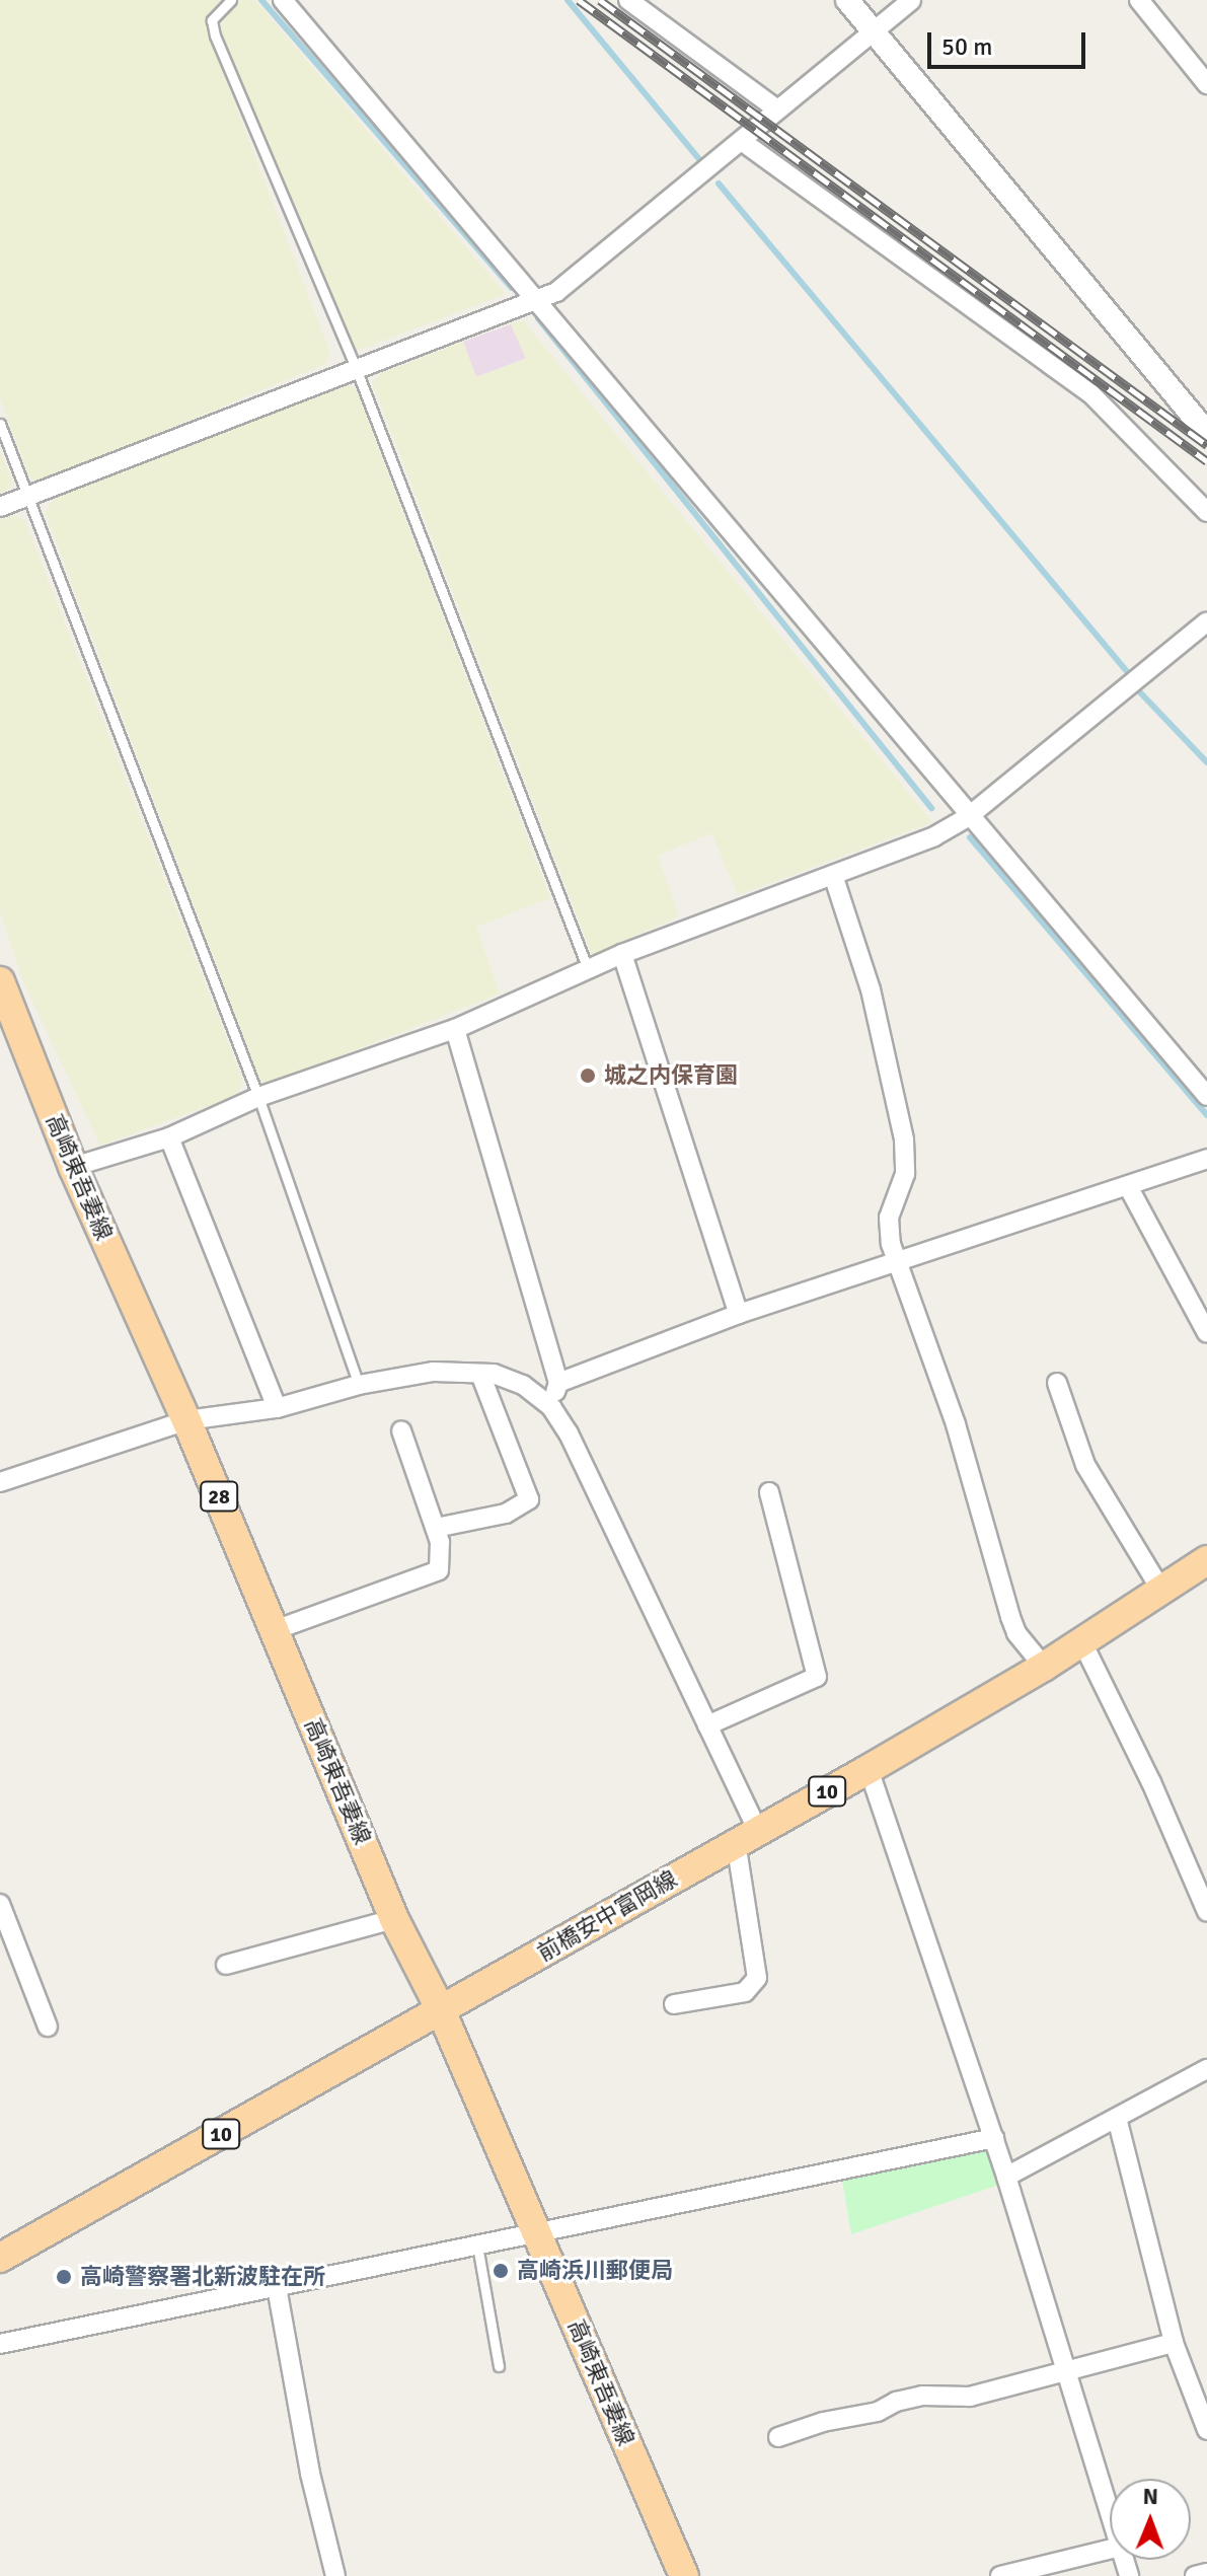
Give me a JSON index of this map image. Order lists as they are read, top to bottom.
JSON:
{
  "streets": {
    "main road": [
      "高崎東吾妻線",
      "28",
      "10",
      "前橋安中富岡線"
    ]
  },
  "crossings": [
    ["高崎東吾妻線", "前橋安中富岡線"]
  ],
  "places": ["城之内保育園", "高崎浜川郵便局", "高崎警察署北新波駐在所"],
  "scale_bar": "50 m",
  "north": "top"
}
